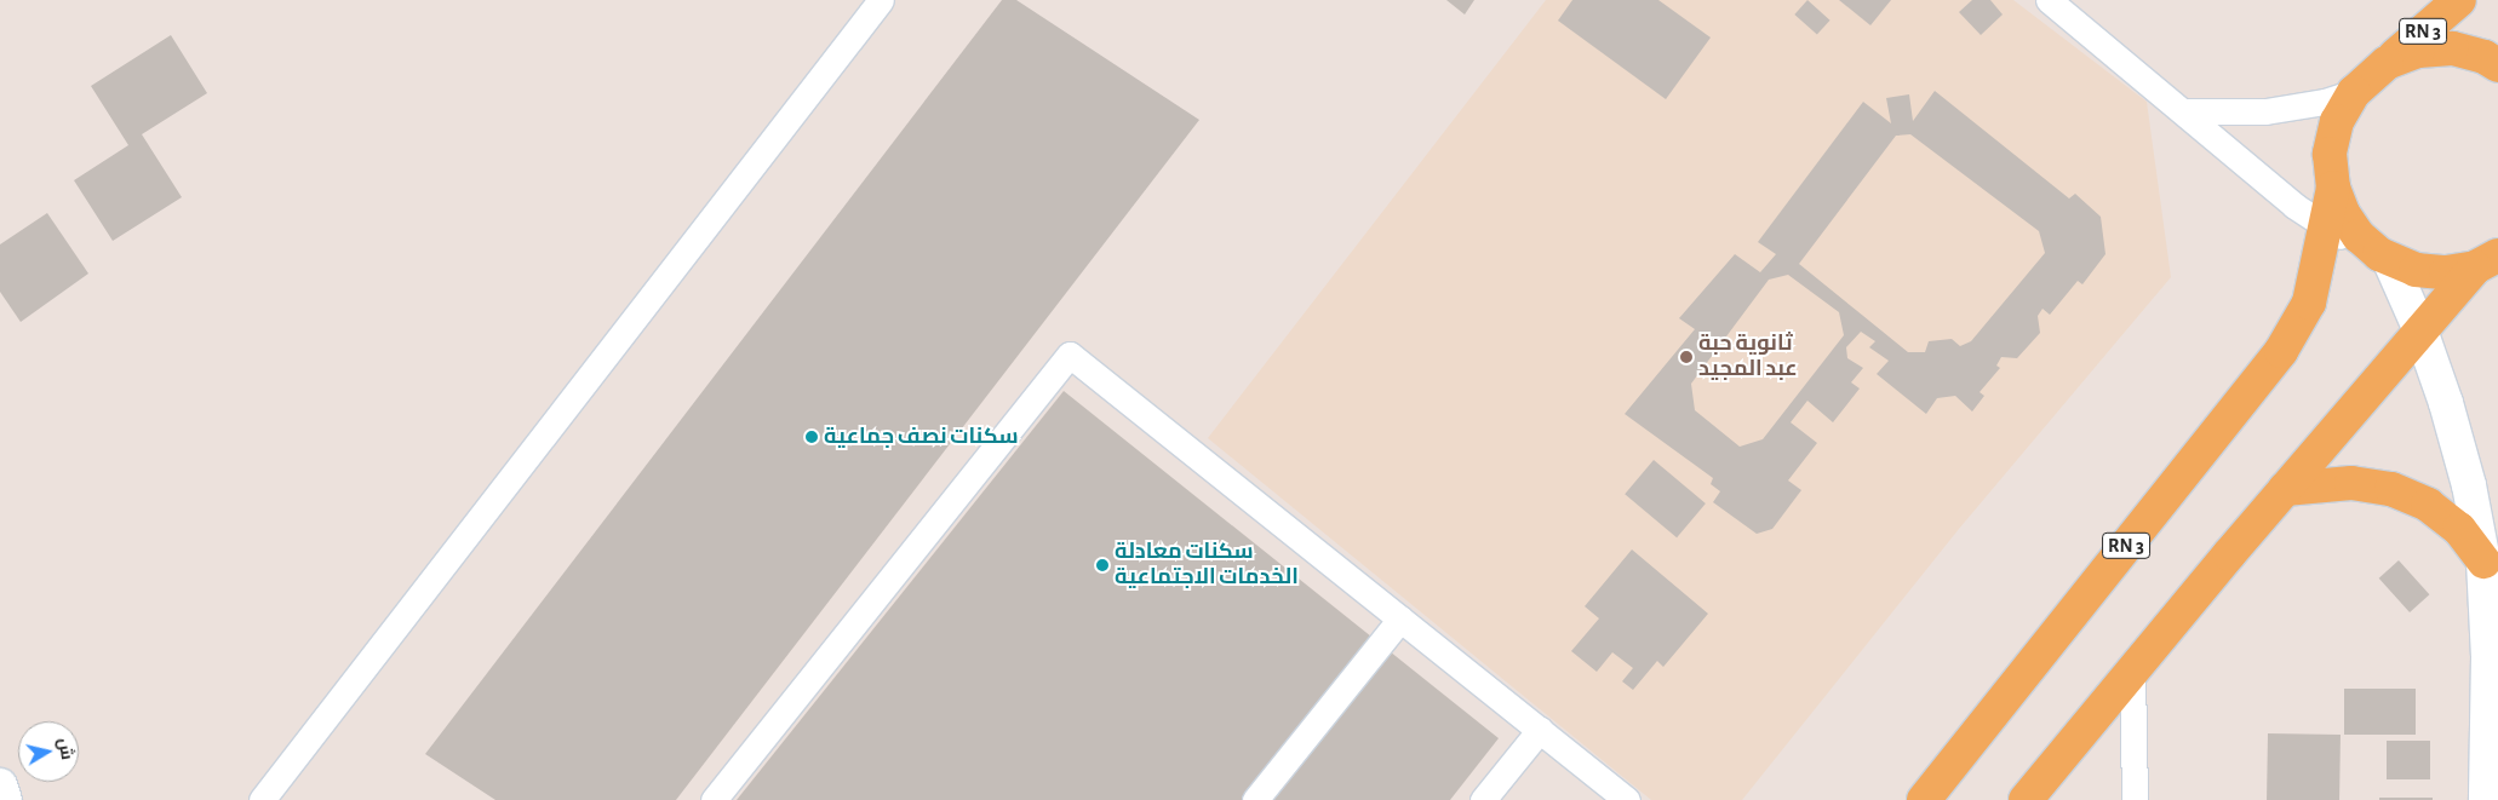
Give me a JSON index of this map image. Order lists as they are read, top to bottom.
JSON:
{
  "streets": {
    "main road": ["RN 3"]
  },
  "places": ["ثانوية حبة عبد المجيد", "سكنات نصف جماعية", "سكنات معادلة الخدمات الاجتماعية"],
  "north": "right"
}
